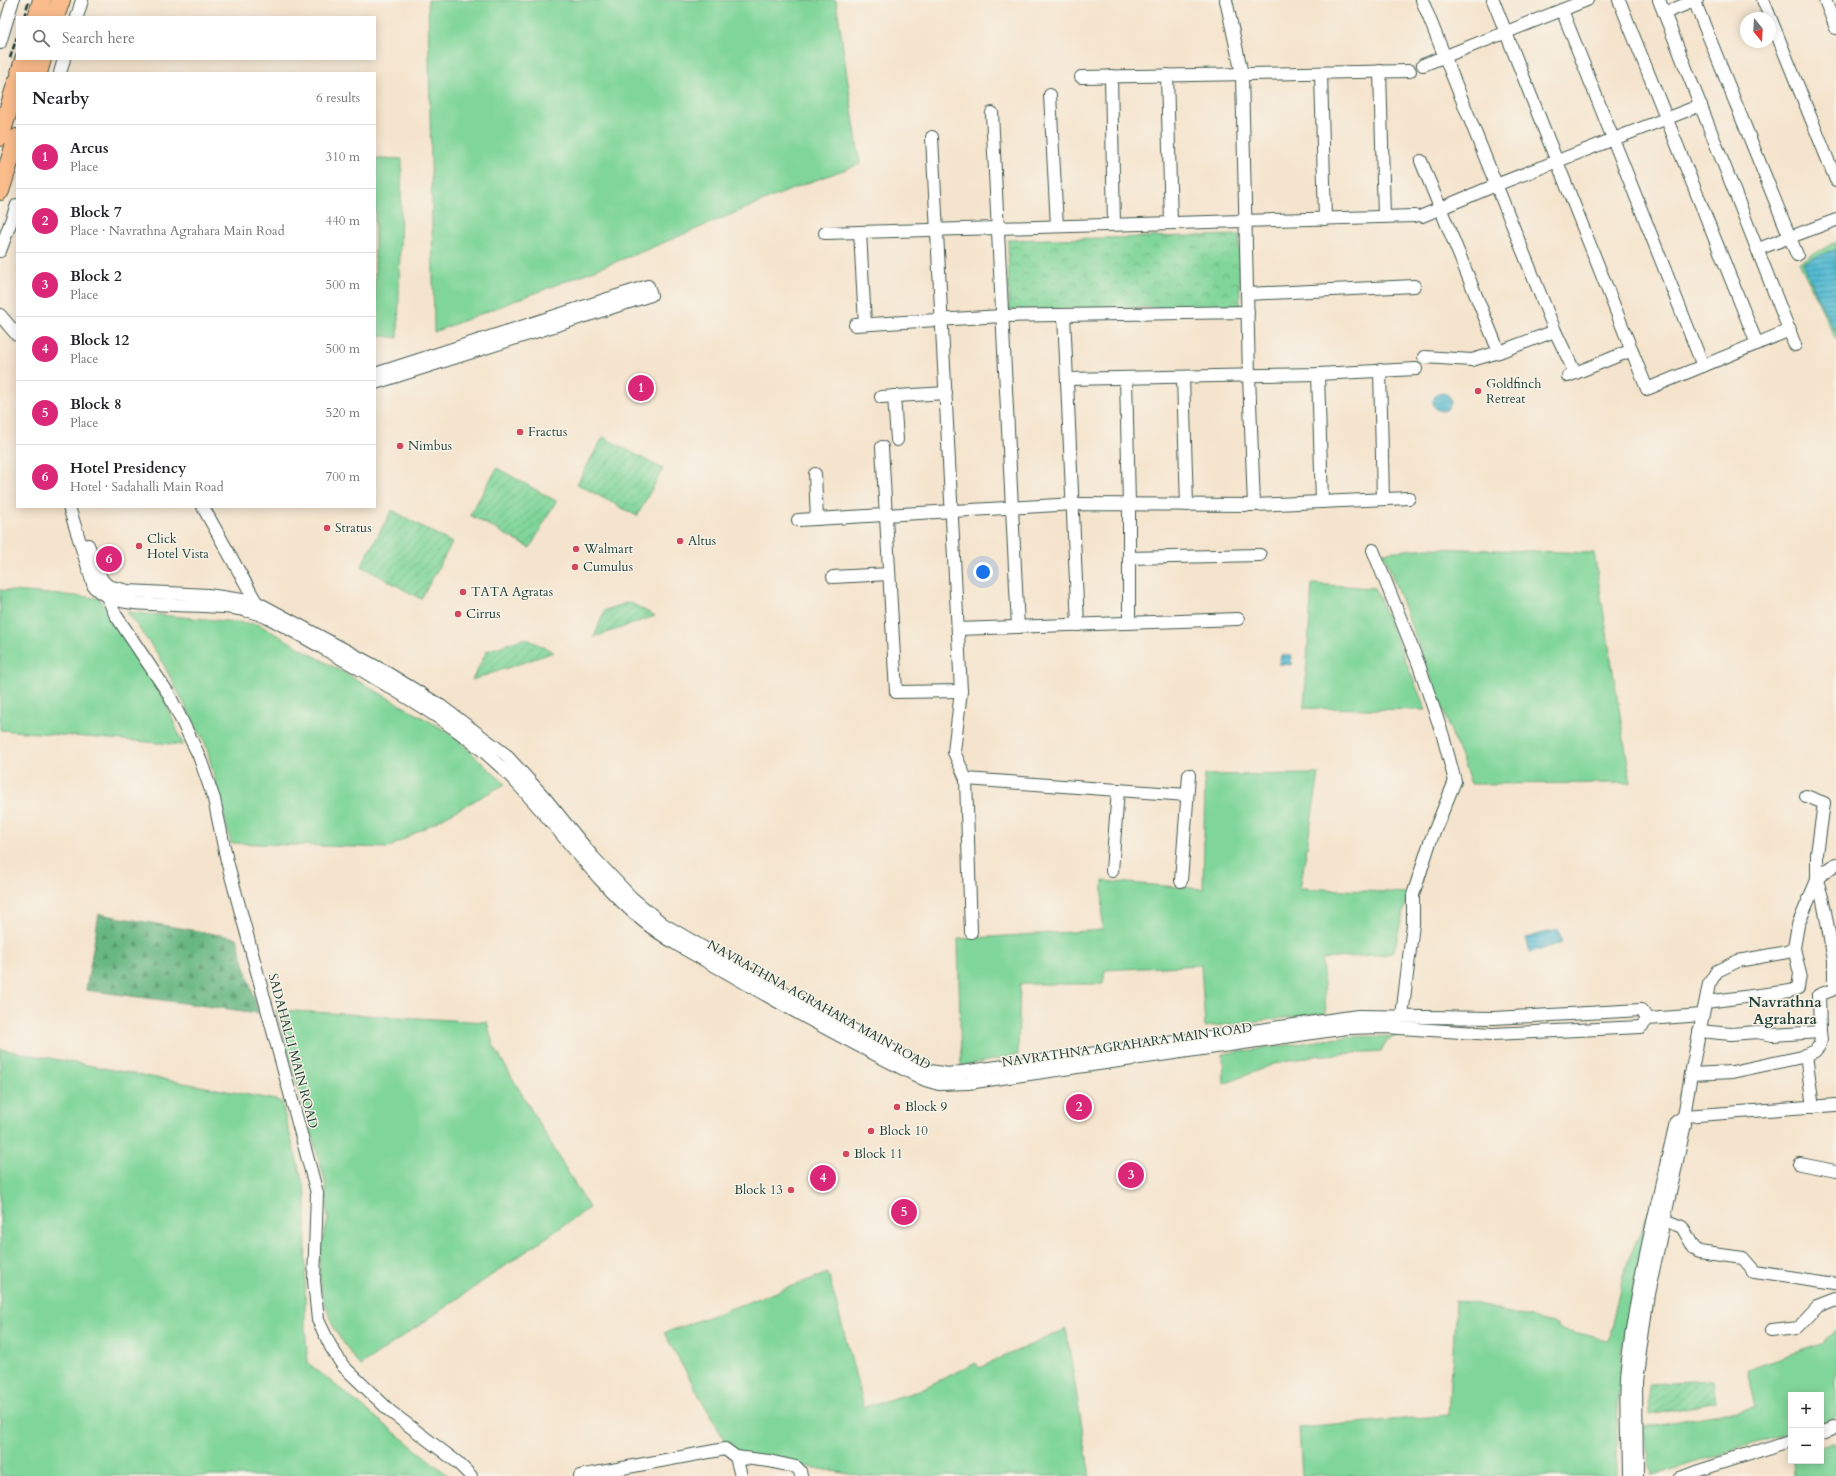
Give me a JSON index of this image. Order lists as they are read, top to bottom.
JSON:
{
  "streets": {
    "street": ["NAVRATHNA AGRAHARA MAIN ROAD", "SADAHALLI MAIN ROAD"]
  },
  "crossings": [
    ["NAVRATHNA AGRAHARA MAIN ROAD", "SADAHALLI MAIN ROAD"]
  ],
  "districts": ["Navrathna Agrahara"],
  "places": [
    "Goldfinch Retreat",
    "Fractus",
    "Nimbus",
    "Stratus",
    "Altus",
    "Click Hotel Vista",
    "Walmart",
    "Cumulus",
    "TATA Agratas",
    "Cirrus",
    "Block 9",
    "Block 10",
    "Block 11",
    "Block 13"
  ],
  "north": "bottom",
  "page": {
    "search": "Search here",
    "heading": ["Nearby", "6 results"],
    "list": [
      {
        "mark": "1",
        "name": "Arcus",
        "note": "Place",
        "value": "310 m"
      },
      {
        "mark": "2",
        "name": "Block 7",
        "note": "Place · Navrathna Agrahara Main Road",
        "value": "440 m"
      },
      {
        "mark": "3",
        "name": "Block 2",
        "note": "Place",
        "value": "500 m"
      },
      {
        "mark": "4",
        "name": "Block 12",
        "note": "Place",
        "value": "500 m"
      },
      {
        "mark": "5",
        "name": "Block 8",
        "note": "Place",
        "value": "520 m"
      },
      {
        "mark": "6",
        "name": "Hotel Presidency",
        "note": "Hotel · Sadahalli Main Road",
        "value": "700 m"
      }
    ],
    "pins": [
      "1",
      "6",
      "2",
      "3",
      "4",
      "5"
    ],
    "map_buttons": ["+", "−"]
  }
}
